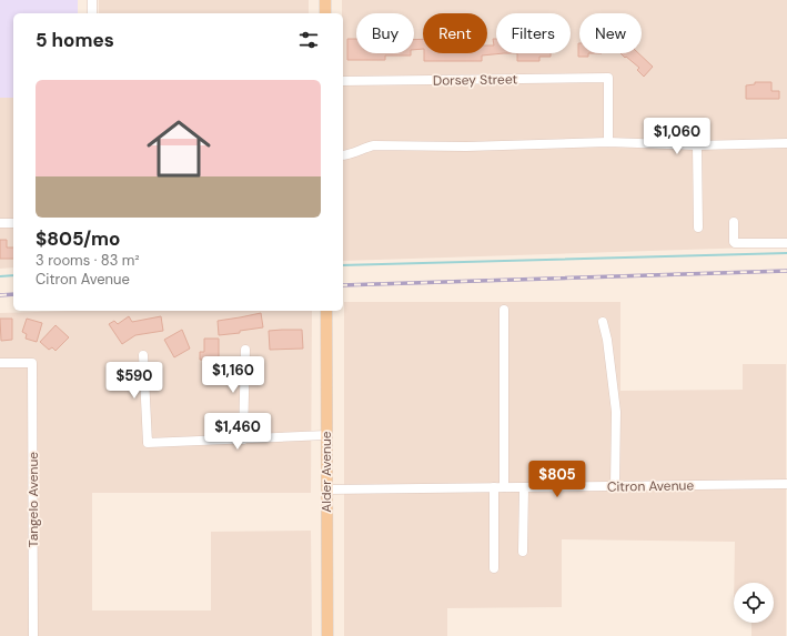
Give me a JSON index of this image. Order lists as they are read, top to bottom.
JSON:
{
  "streets": {
    "main road": ["Alder Avenue"],
    "street": ["Dorsey Street", "Citron Avenue", "Tangelo Avenue"]
  },
  "crossings": [
    ["Alder Avenue", "Citron Avenue"]
  ],
  "page": {
    "chip": [
      "Buy",
      "Rent",
      "Filters",
      "New"
    ],
    "heading": "5 homes",
    "list": [
      {
        "name": "$805/mo",
        "note": "3 rooms · 83 m² · Citron Avenue"
      }
    ],
    "price": [
      "$1,060",
      "$1,160",
      "$590",
      "$1,460",
      "$805"
    ]
  }
}
